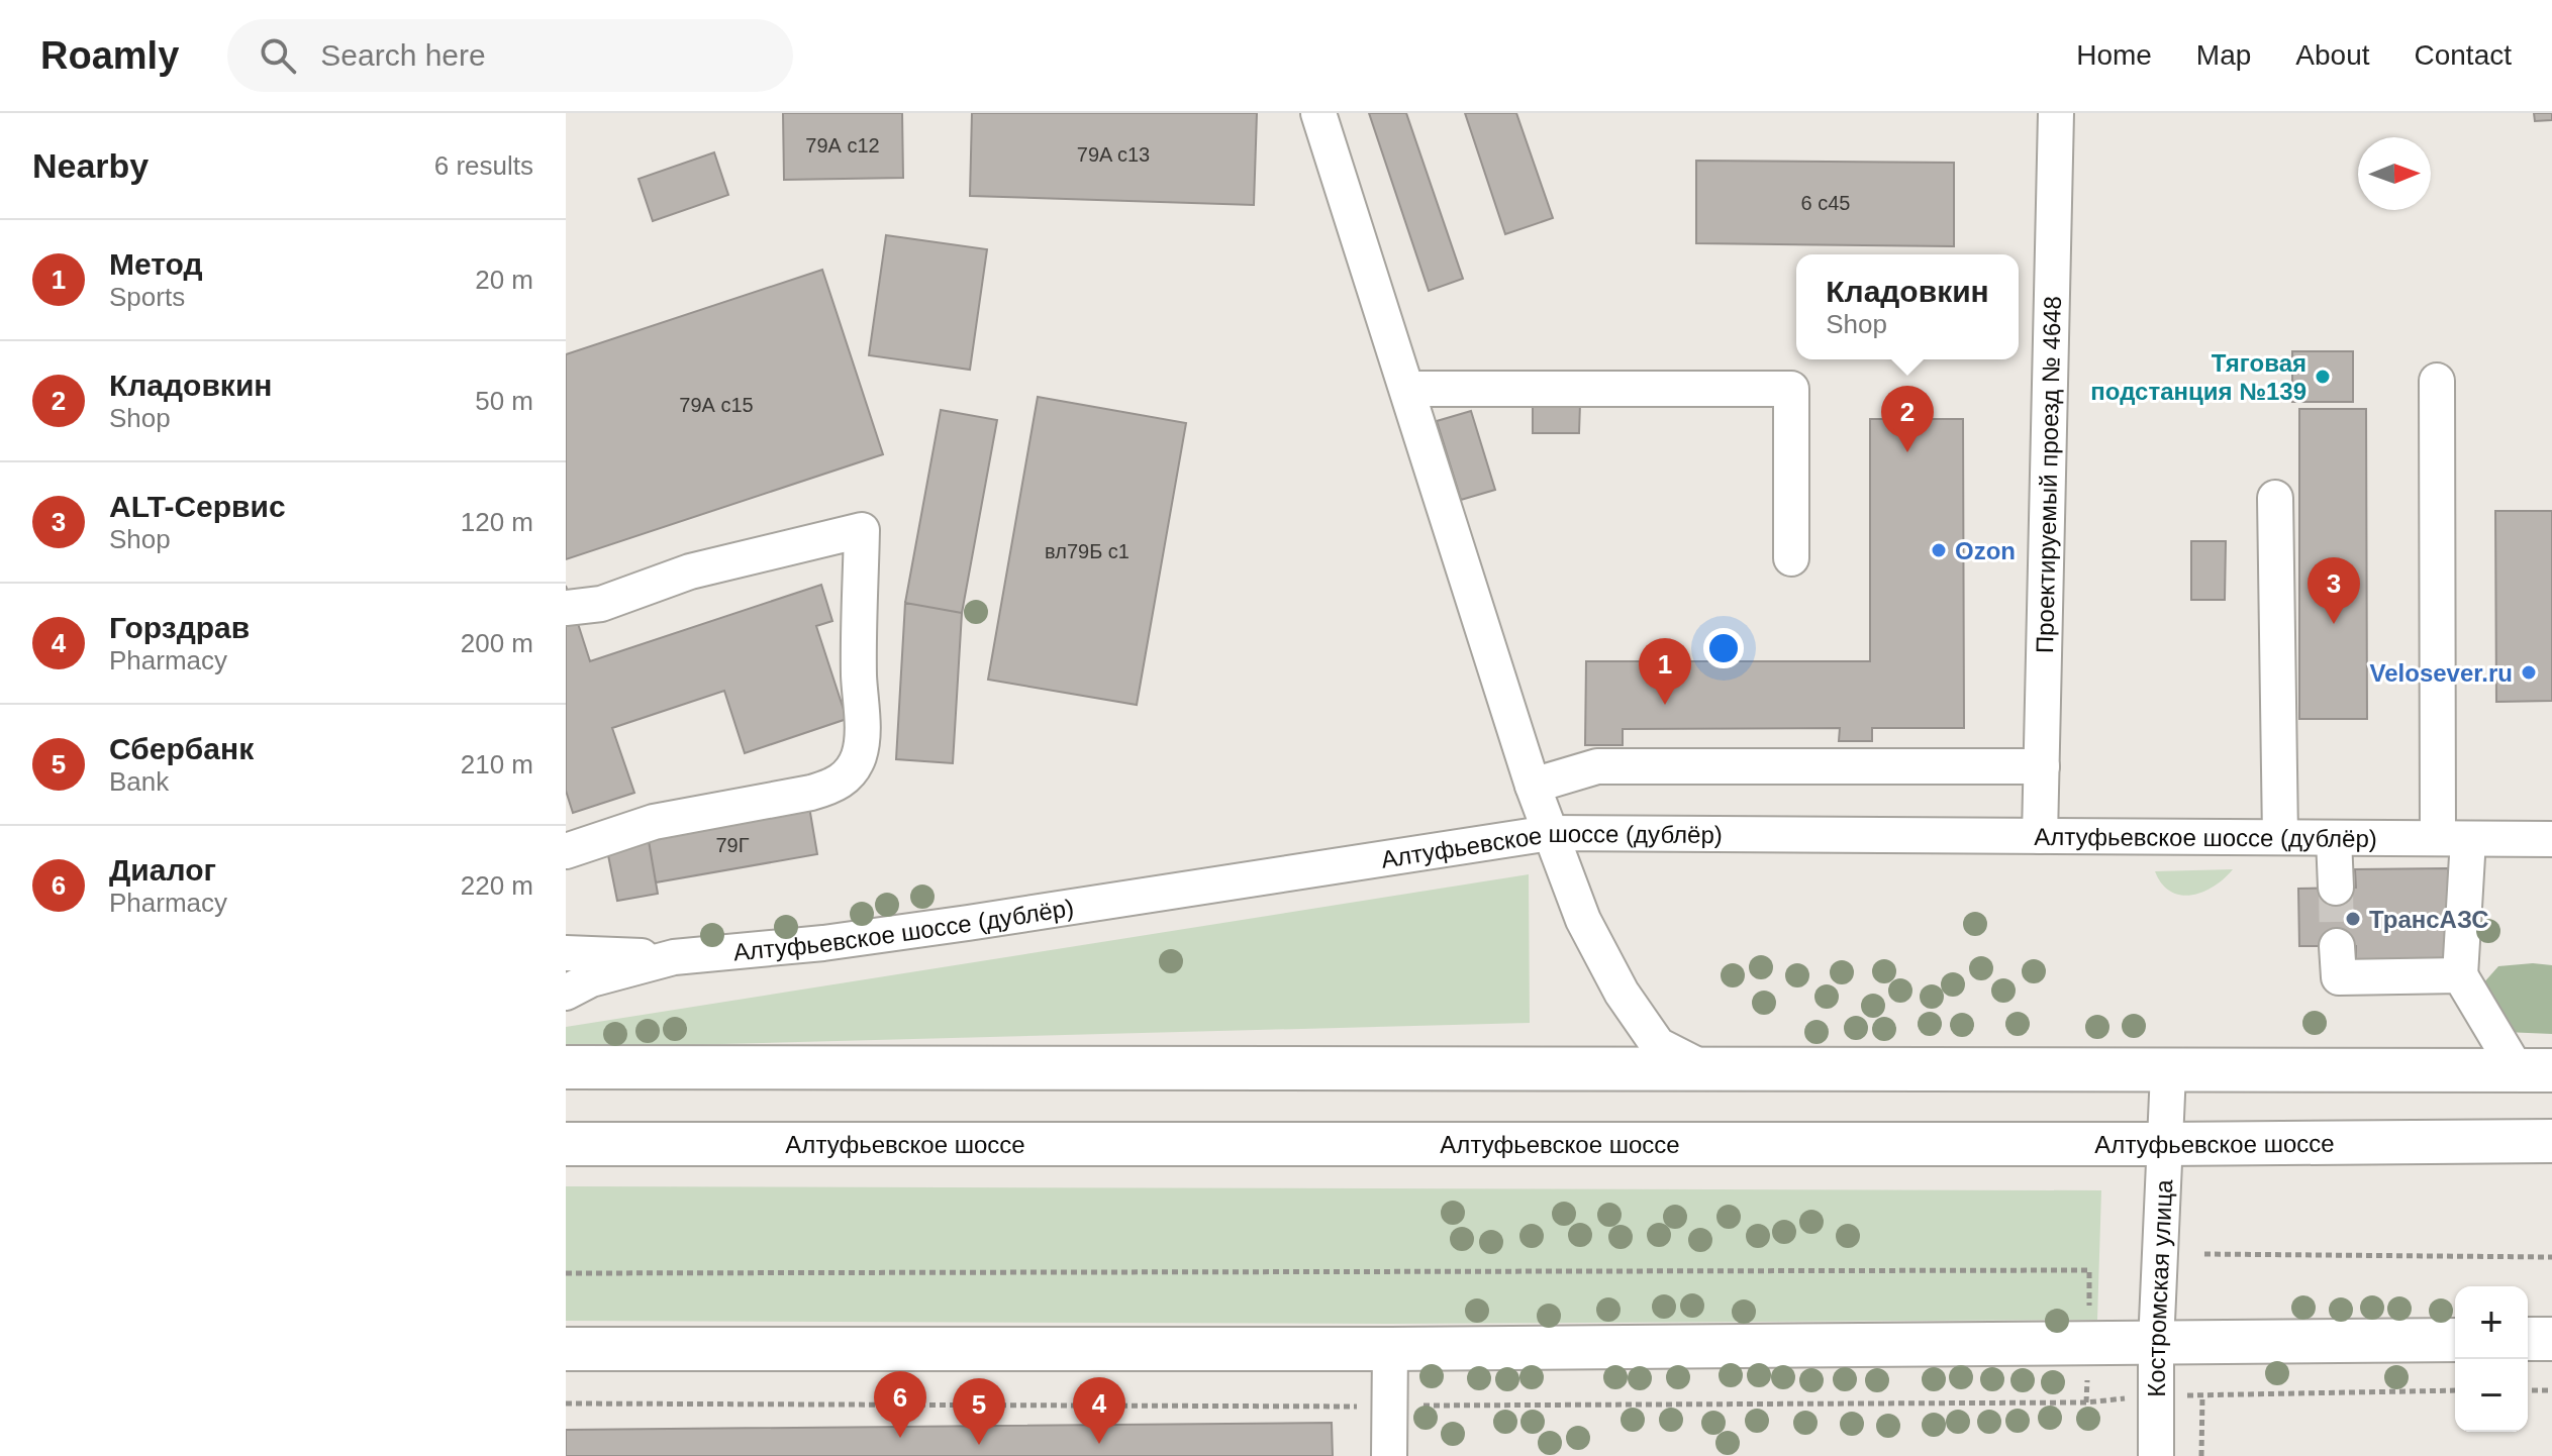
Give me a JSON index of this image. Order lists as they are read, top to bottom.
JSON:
{
  "streets": {
    "main road": ["Алтуфьевское шоссе"],
    "street": ["Проектируемый проезд № 4648", "Алтуфьевское шоссе (дублёр)", "Костромская улица"]
  },
  "crossings": [
    ["Проектируемый проезд № 4648", "Алтуфьевское шоссе (дублёр)"],
    ["Алтуфьевское шоссе", "Костромская улица"]
  ],
  "places": [
    "Тяговая подстанция №139",
    "Ozon",
    "Velosever.ru",
    "ТрансАЗС"
  ],
  "house_numbers": [
    "79А с12",
    "79A c13",
    "6 с45",
    "79А с15",
    "вл79Б с1",
    "79Г"
  ],
  "north": "right",
  "page": {
    "header": "Roamly",
    "search": "Search here",
    "nav": [
      "Home",
      "Map",
      "About",
      "Contact"
    ],
    "heading": ["Nearby", "6 results"],
    "list": [
      {
        "mark": "1",
        "name": "Метод",
        "note": "Sports",
        "value": "20 m"
      },
      {
        "mark": "2",
        "name": "Кладовкин",
        "note": "Shop",
        "value": "50 m"
      },
      {
        "mark": "3",
        "name": "ALT-Сервис",
        "note": "Shop",
        "value": "120 m"
      },
      {
        "mark": "4",
        "name": "Горздрав",
        "note": "Pharmacy",
        "value": "200 m"
      },
      {
        "mark": "5",
        "name": "Сбербанк",
        "note": "Bank",
        "value": "210 m"
      },
      {
        "mark": "6",
        "name": "Диалог",
        "note": "Pharmacy",
        "value": "220 m"
      }
    ],
    "popup": ["Кладовкин", "Shop"],
    "pins": [
      "2",
      "3",
      "1",
      "6",
      "4",
      "5"
    ],
    "map_buttons": ["+", "−"]
  }
}
